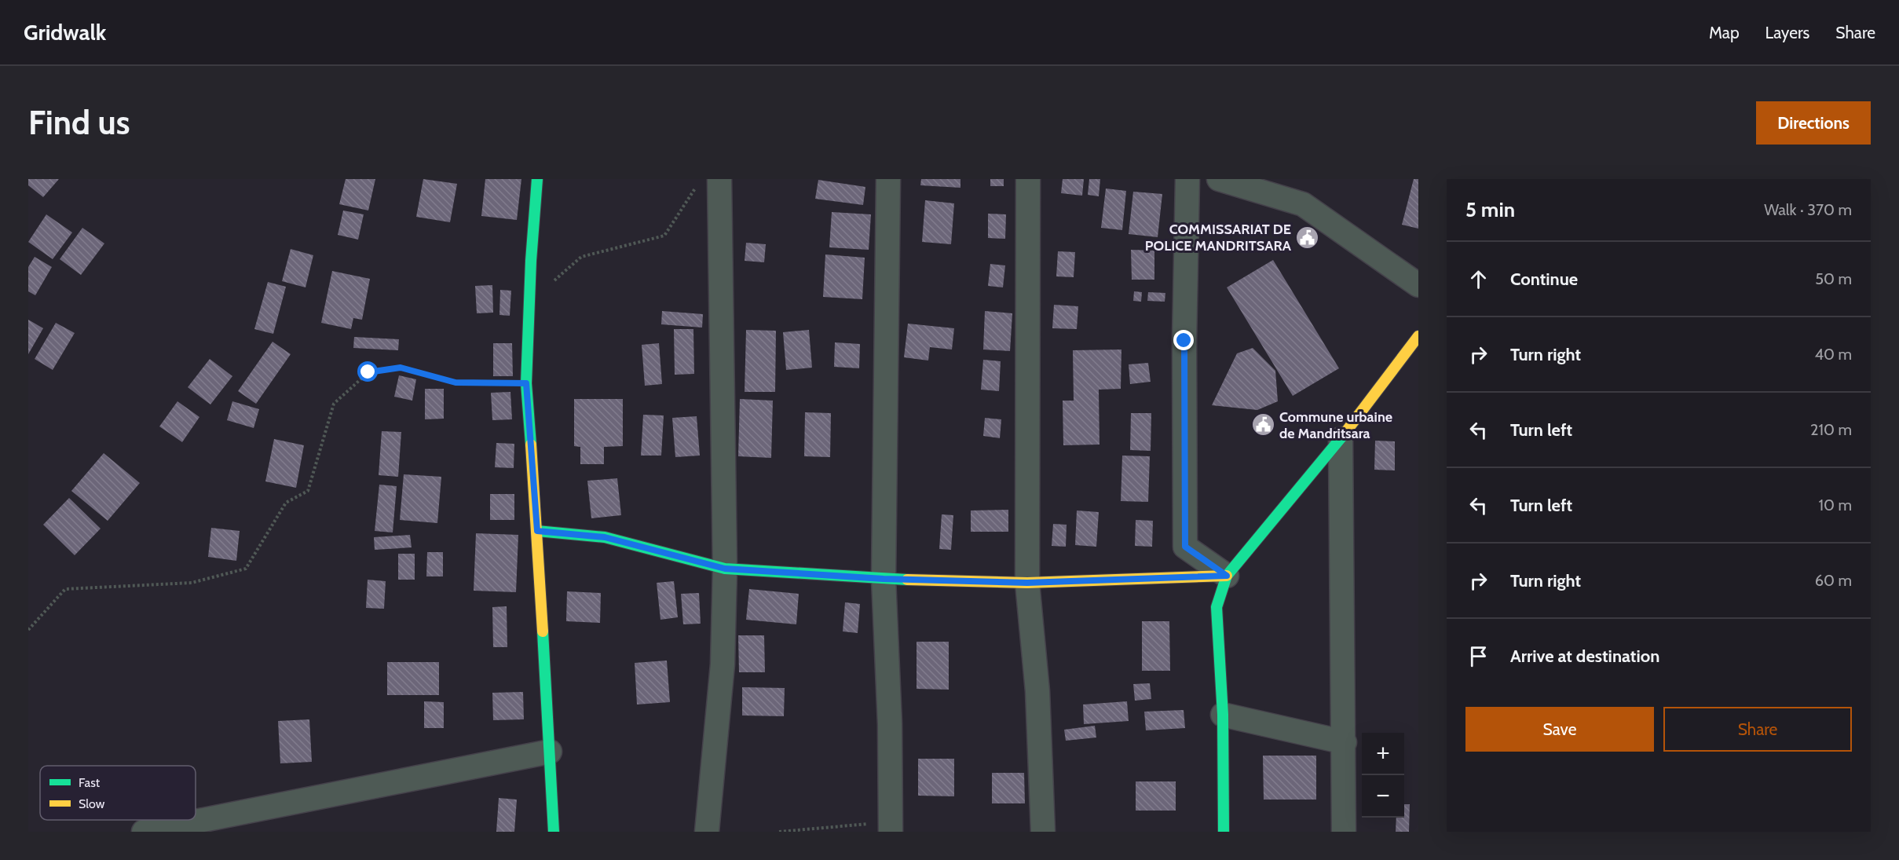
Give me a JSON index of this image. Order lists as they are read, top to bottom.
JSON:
{
  "places": {
    "public building": ["COMMISSARIAT DE POLICE MANDRITSARA", "Commune urbaine de Mandritsara"]
  },
  "legend": ["Fast", "Slow"],
  "page": {
    "header": "Gridwalk",
    "nav": ["Map", "Layers", "Share"],
    "buttons": [
      "Directions",
      ["Save", "Share"]
    ],
    "title": "Find us",
    "heading": ["5 min", "Walk · 370 m"],
    "list": [
      ["Continue", "50 m"],
      ["Turn right", "40 m"],
      ["Turn left", "210 m"],
      ["Turn left", "10 m"],
      ["Turn right", "60 m"],
      "Arrive at destination"
    ],
    "map_buttons": ["+", "−"]
  }
}
